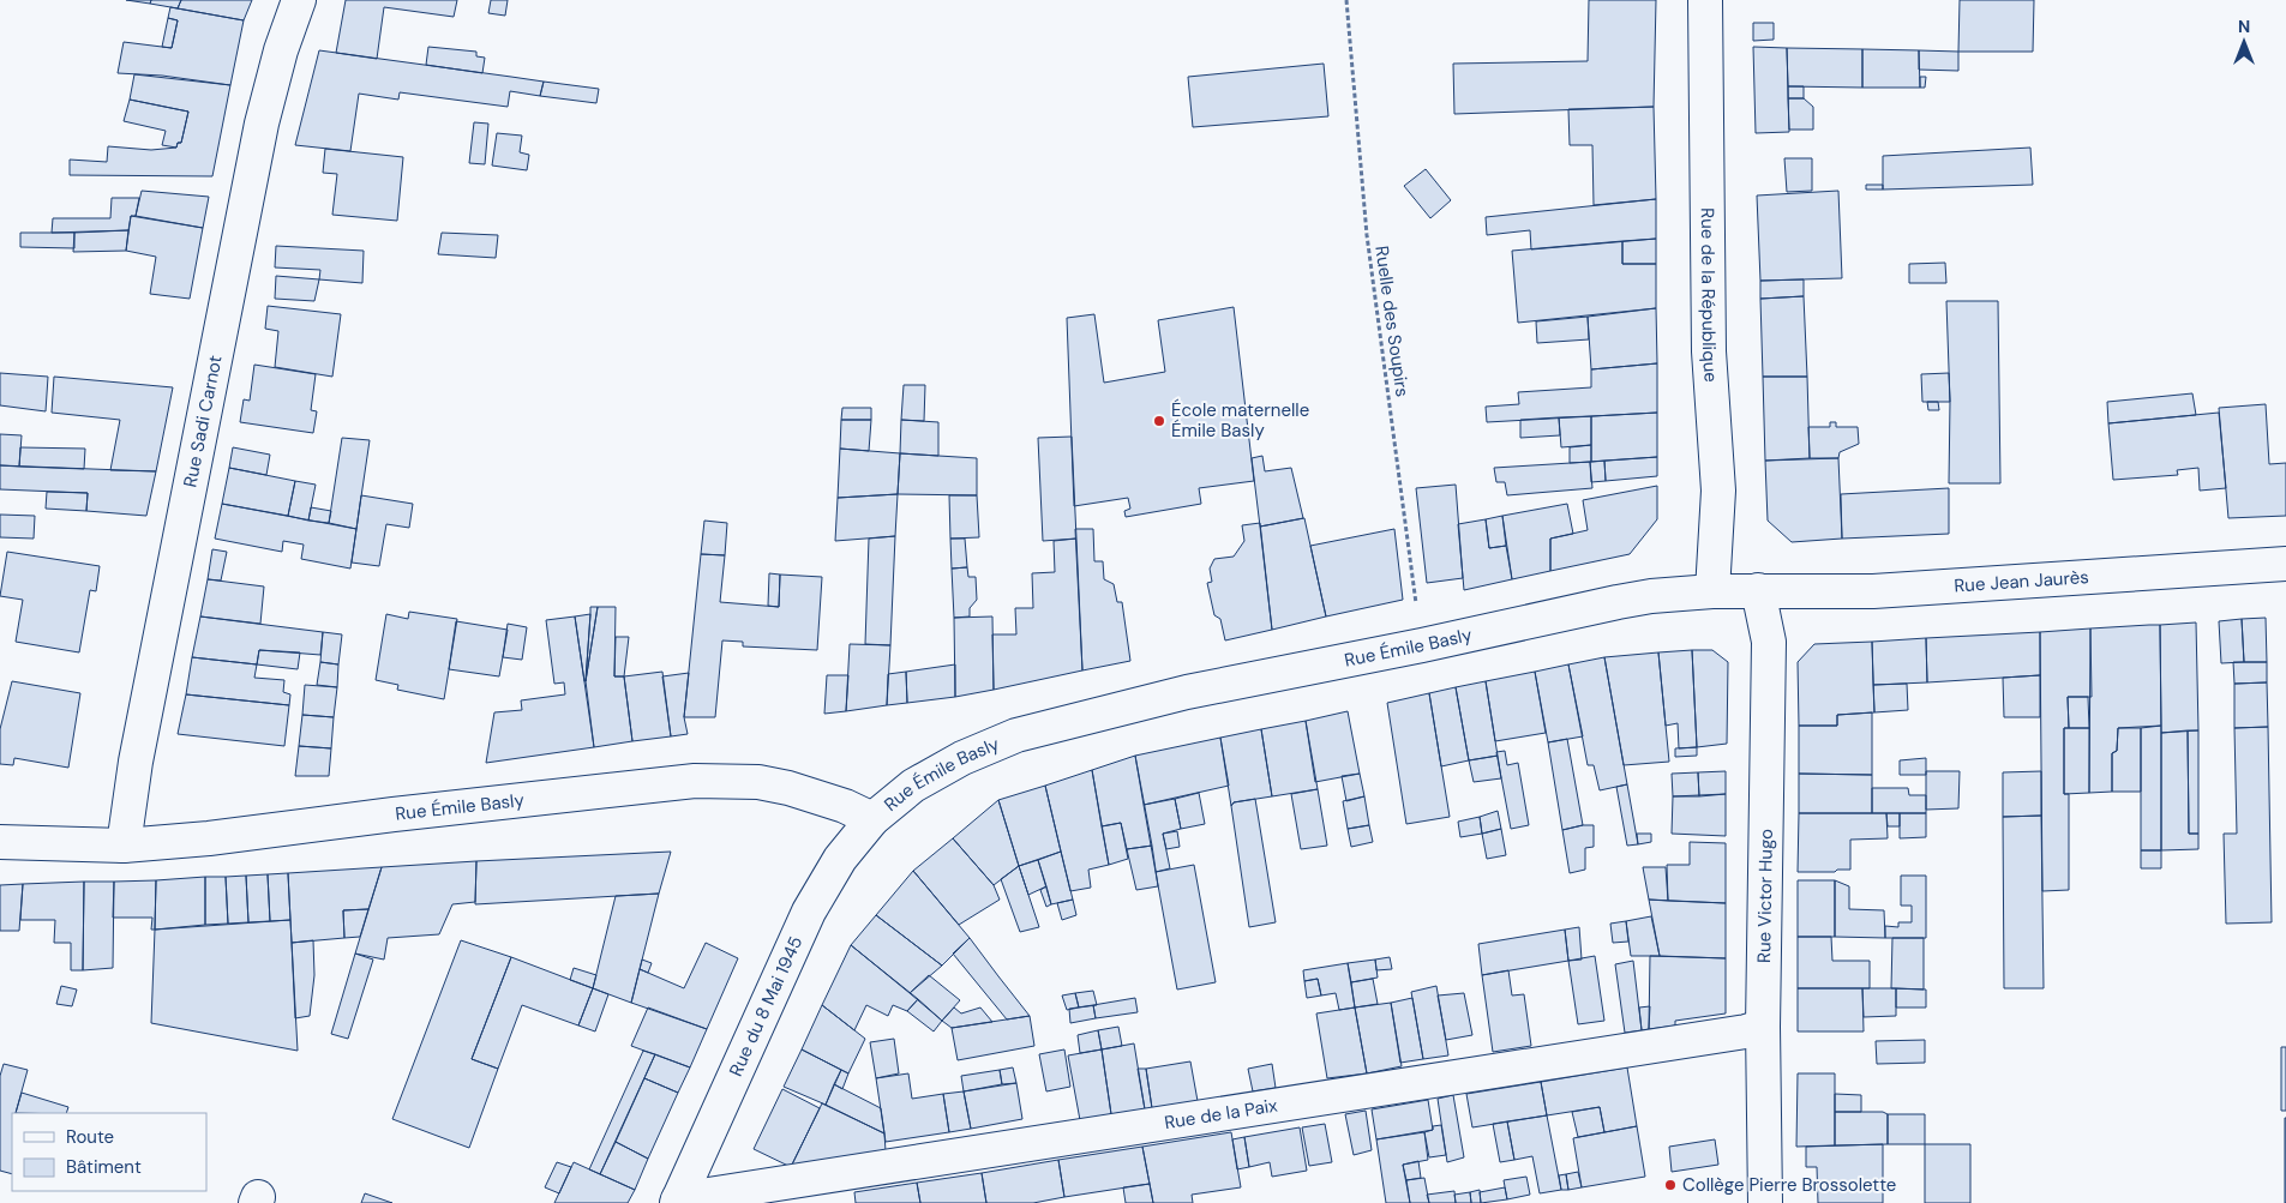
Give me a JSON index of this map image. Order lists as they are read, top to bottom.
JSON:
{
  "streets": {
    "street": [
      "Rue de la République",
      "Rue Sadi Carnot",
      "Rue Jean Jaurès",
      "Rue Émile Basly",
      "Rue Victor Hugo",
      "Rue du 8 Mai 1945",
      "Rue de la Paix"
    ],
    "path": ["Ruelle des Soupirs"]
  },
  "crossings": [
    ["Rue de la République", "Rue Émile Basly"],
    ["Ruelle des Soupirs", "Rue Émile Basly"],
    ["Rue Sadi Carnot", "Rue Émile Basly"],
    ["Rue Jean Jaurès", "Rue Émile Basly"],
    ["Rue Jean Jaurès", "Rue Victor Hugo"],
    ["Rue Émile Basly", "Rue Victor Hugo"],
    ["Rue Émile Basly", "Rue du 8 Mai 1945"],
    ["Rue Victor Hugo", "Rue de la Paix"],
    ["Rue du 8 Mai 1945", "Rue de la Paix"]
  ],
  "places": ["École maternelle Émile Basly", "Collège Pierre Brossolette"],
  "legend": ["Route", "Bâtiment"],
  "north": "top"
}
